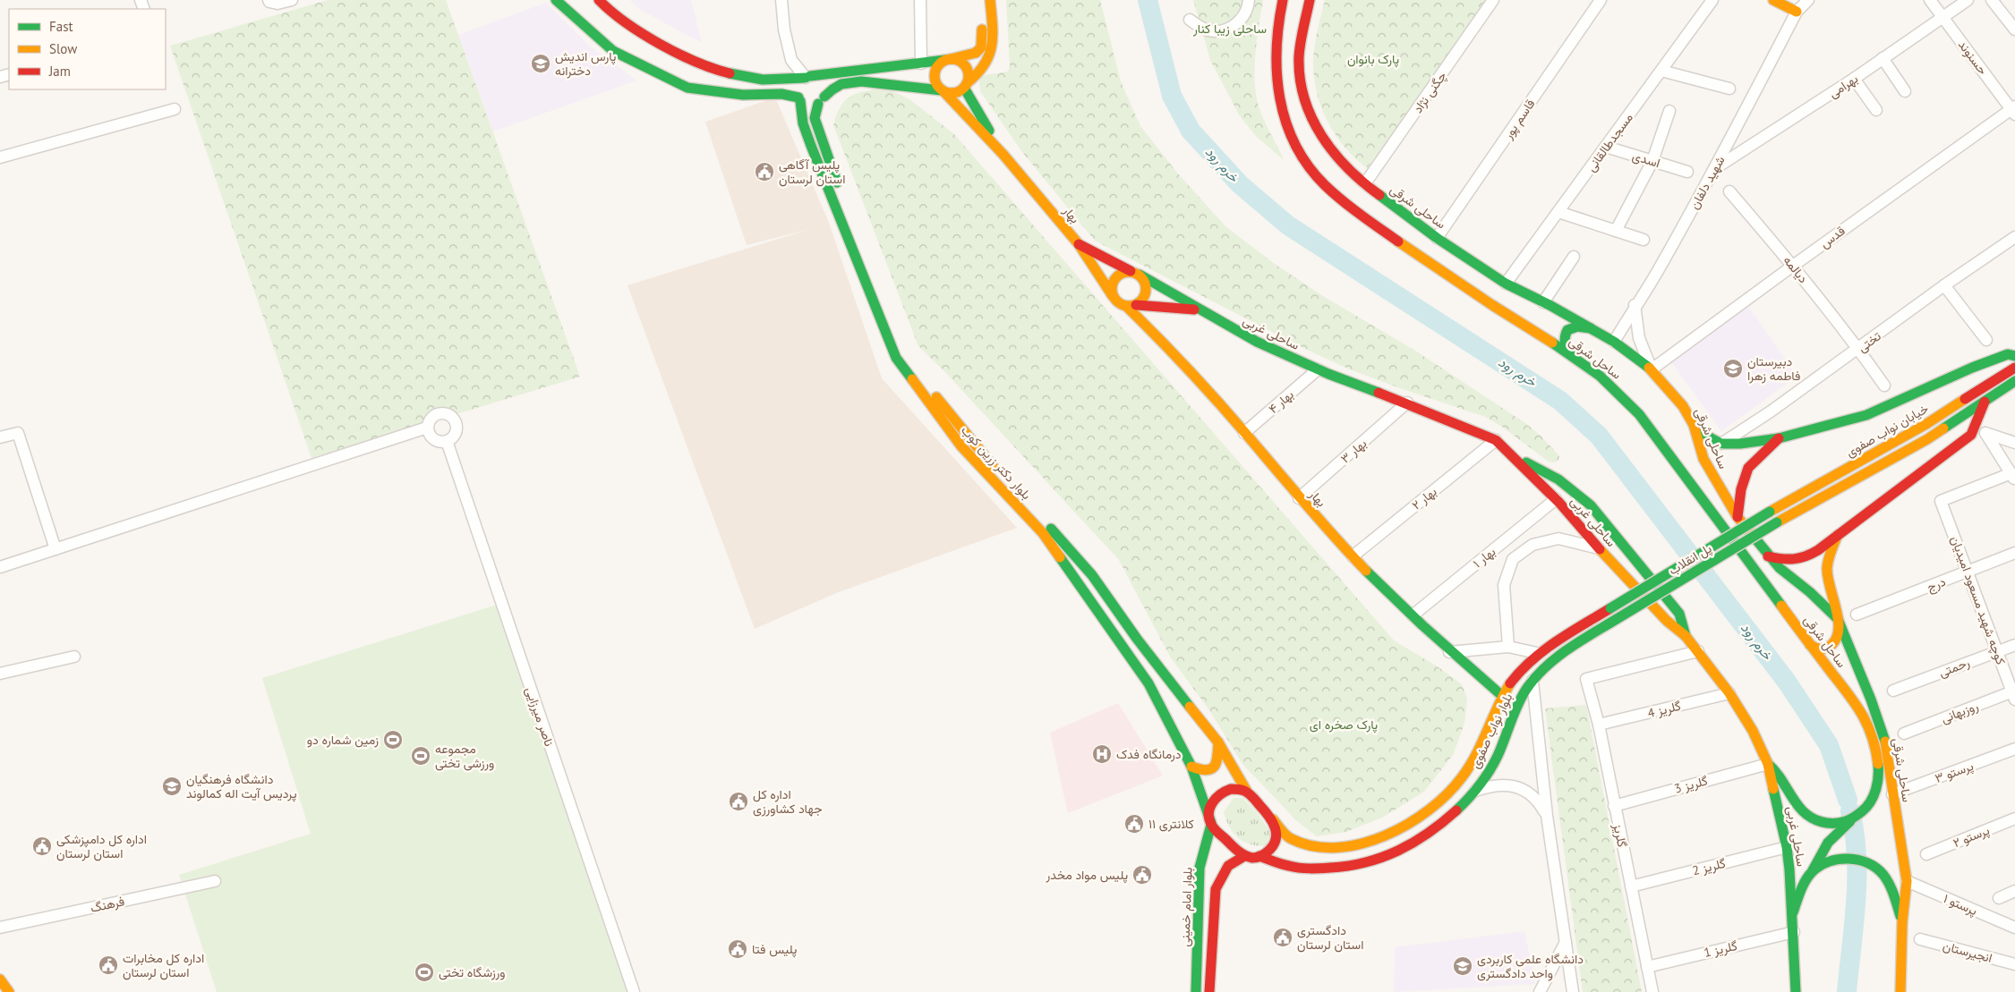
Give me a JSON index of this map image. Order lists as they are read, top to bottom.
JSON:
{
  "streets": {
    "main road": [
      "ساحلی شرقی",
      "بهار",
      "ساحلی غربی",
      "ساحل شرقی",
      "خیابان نواب صفوی",
      "بلوار دکتر زرین کوب",
      "پل انقلاب",
      "بلوار نواب صفوی",
      "بلوار امام خمینی"
    ],
    "street": [
      "حسنوند",
      "بهرامی",
      "چگنی نژاد",
      "قاسم پور",
      "مسجدطالقانی",
      "اسدی",
      "شهید دلفان",
      "قدس",
      "دیالمه",
      "تختی",
      "بهار ۴",
      "بهار ۳",
      "بهار ۲",
      "بهار ۱",
      "درج",
      "کوچه شهید مسعود امیدیان",
      "رحمتی",
      "گلریز 4",
      "روزبهانی",
      "ناصر میرزایی",
      "پرستو ۳",
      "گلریز 3",
      "گلریز",
      "پرستو ۲",
      "گلریز 2",
      "فرهنگ",
      "پرستو ۱",
      "گلریز 1",
      "انجیرستان"
    ]
  },
  "crossings": [
    ["حسنوند", "بهرامی"],
    ["حسنوند", "قدس"],
    ["بهرامی", "شهید دلفان"],
    ["چگنی نژاد", "ساحلی شرقی"],
    ["قاسم پور", "ساحلی شرقی"],
    ["مسجدطالقانی", "اسدی"],
    ["مسجدطالقانی", "ساحلی شرقی"],
    ["شهید دلفان", "ساحلی شرقی"],
    ["ساحلی شرقی", "قدس"],
    ["ساحلی شرقی", "پرستو ۳"],
    ["ساحلی شرقی", "پرستو ۱"],
    ["بهار", "ساحلی غربی"],
    ["بهار", "بهار ۴"],
    ["بهار", "بهار ۳"],
    ["بهار", "بهار ۲"],
    ["بهار", "بهار ۱"],
    ["بهار", "بلوار نواب صفوی"],
    ["قدس", "دیالمه"],
    ["دیالمه", "تختی"],
    ["ساحلی غربی", "بهار ۴"],
    ["ساحلی غربی", "بهار ۳"],
    ["ساحلی غربی", "بهار ۲"],
    ["ساحلی غربی", "بهار ۱"],
    ["ساحلی غربی", "گلریز 4"],
    ["ساحلی غربی", "گلریز 3"],
    ["ساحلی غربی", "گلریز"],
    ["ساحلی غربی", "گلریز 2"],
    ["ساحلی غربی", "گلریز 1"],
    ["خیابان نواب صفوی", "پل انقلاب"],
    ["بلوار دکتر زرین کوب", "بلوار نواب صفوی"],
    ["بلوار دکتر زرین کوب", "بلوار امام خمینی"],
    ["پل انقلاب", "بلوار نواب صفوی"],
    ["درج", "کوچه شهید مسعود امیدیان"],
    ["کوچه شهید مسعود امیدیان", "رحمتی"],
    ["کوچه شهید مسعود امیدیان", "روزبهانی"],
    ["گلریز 4", "گلریز"],
    ["بلوار نواب صفوی", "بلوار امام خمینی"],
    ["گلریز 3", "گلریز"],
    ["گلریز", "گلریز 2"],
    ["گلریز", "گلریز 1"]
  ],
  "water": ["خرم رود"],
  "parks": ["ساحلی زیبا کنار", "پارک بانوان", "پارک صخره ای"],
  "places": {
    "school or university": [
      "پارس اندیش دخترانه",
      "دبیرستان فاطمه زهرا",
      "دانشگاه فرهنگیان پردیس آیت اله کمالوند",
      "دانشگاه علمی کاربردی واحد دادگستری"
    ],
    "public building": [
      "پلیس آگاهی استان لرستان",
      "اداره کل جهاد کشاورزی",
      "کلانتری ۱۱",
      "اداره کل دامپزشکی استان لرستان",
      "پلیس مواد مخدر",
      "دادگستری استان لرستان",
      "پلیس فتا",
      "اداره کل مخابرات استان لرستان"
    ],
    "sports": ["زمین شماره دو", "مجموعه ورزشی تختی", "ورزشگاه تختی"],
    "hospital": ["درمانگاه فدک"]
  },
  "legend": ["Fast", "Slow", "Jam"]
}
